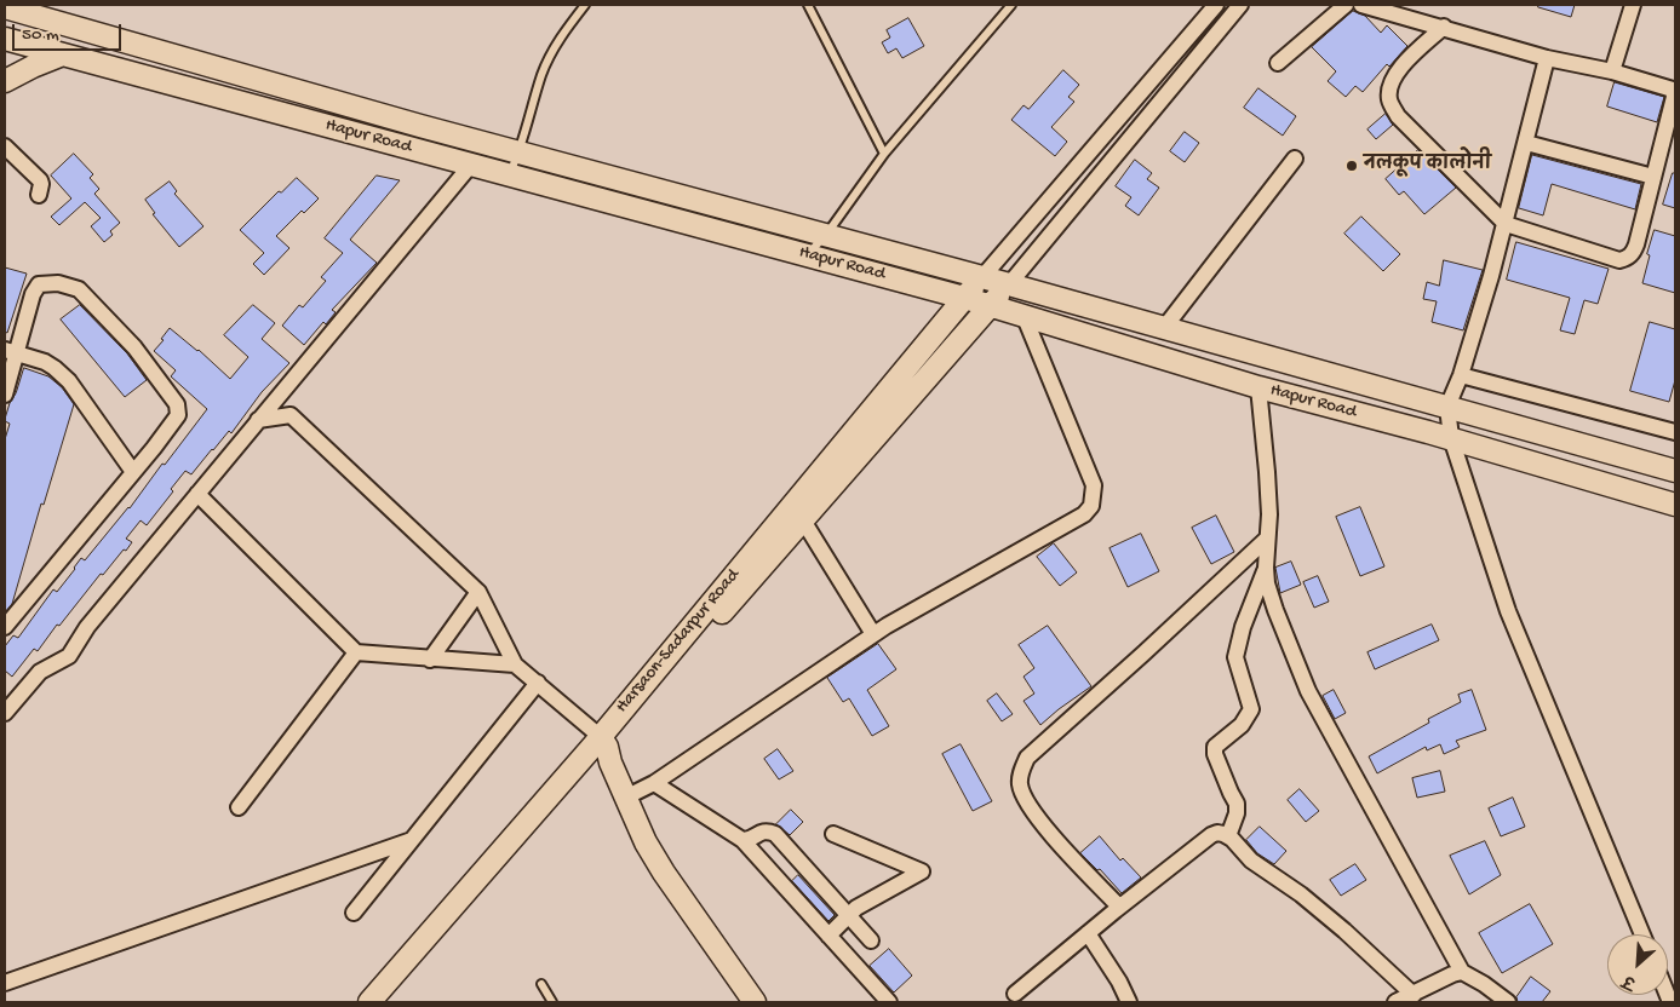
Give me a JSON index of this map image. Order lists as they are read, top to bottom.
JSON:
{
  "streets": {
    "main road": ["Hapur Road", "Harsaon-Sadarpur Road"]
  },
  "crossings": [
    ["Hapur Road", "Harsaon-Sadarpur Road"]
  ],
  "places": ["नलकूप कालोनी"],
  "scale_bar": "50 m",
  "north": "bottom left"
}
